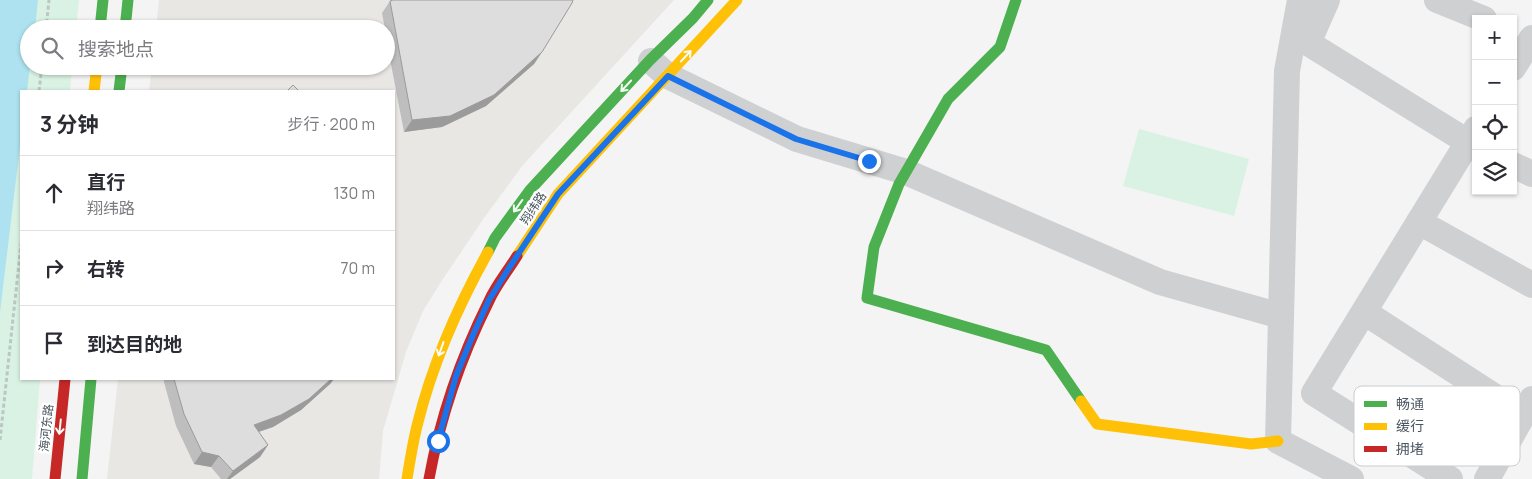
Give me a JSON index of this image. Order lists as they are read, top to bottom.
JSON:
{
  "streets": {
    "street": ["翔纬路", "海河东路"]
  },
  "legend": ["畅通", "缓行", "拥堵"],
  "page": {
    "map_buttons": ["+", "−"],
    "search": "搜索地点",
    "heading": ["3 分钟", "步行 · 200 m"],
    "list": [
      ["直行", "翔纬路", "130 m"],
      ["右转", "70 m"],
      "到达目的地"
    ]
  }
}
